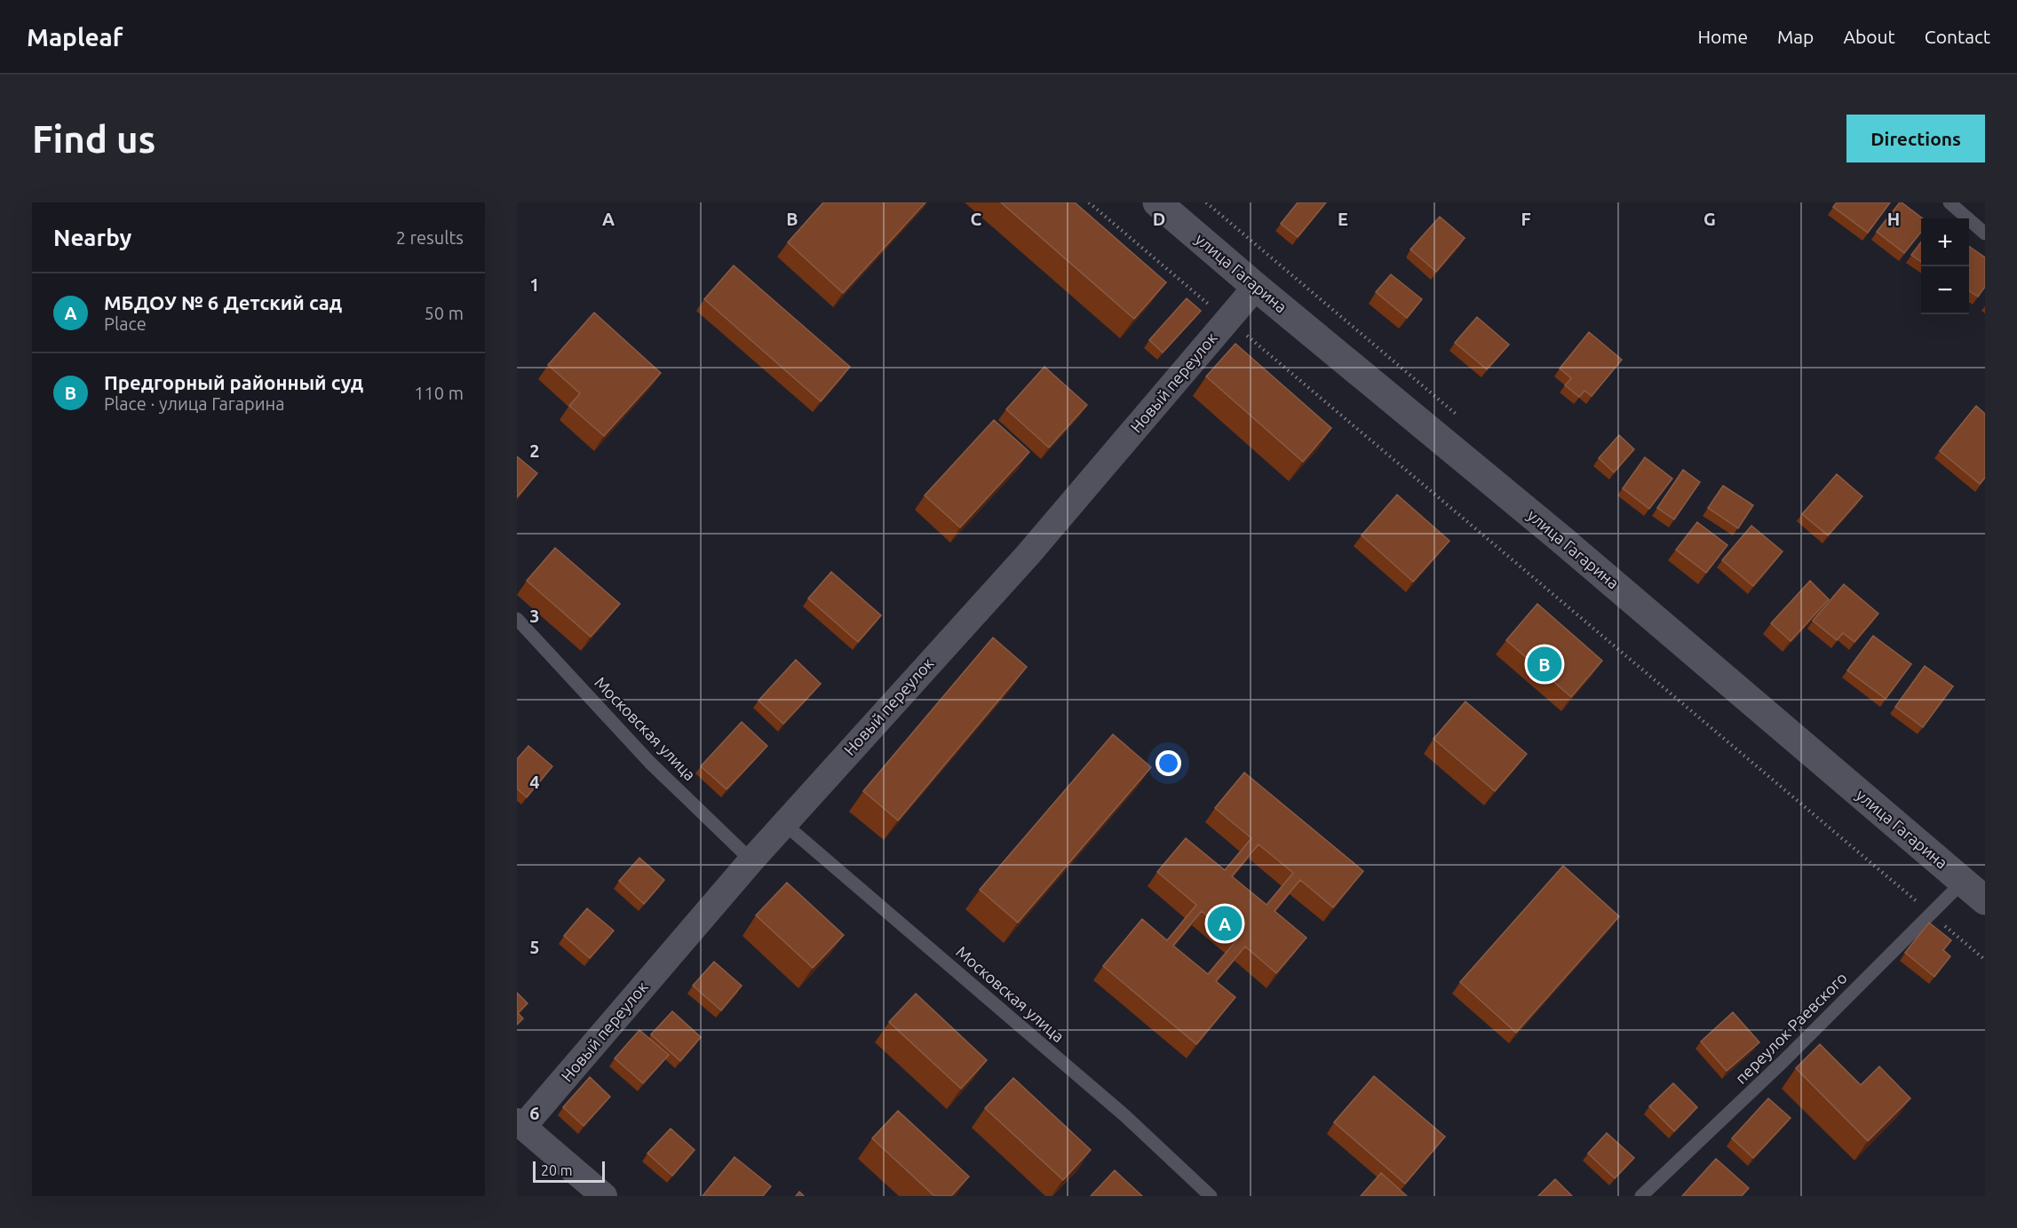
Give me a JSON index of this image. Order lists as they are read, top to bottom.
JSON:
{
  "streets": {
    "street": ["улица Гагарина", "Новый переулок"],
    "lane": ["Московская улица", "переулок Раевского"]
  },
  "crossings": [
    ["улица Гагарина", "Новый переулок"],
    ["улица Гагарина", "переулок Раевского"],
    ["Новый переулок", "Московская улица"]
  ],
  "scale_bar": "20 m",
  "page": {
    "header": "Mapleaf",
    "nav": [
      "Home",
      "Map",
      "About",
      "Contact"
    ],
    "buttons": "Directions",
    "title": "Find us",
    "heading": ["Nearby", "2 results"],
    "map_buttons": ["+", "−"],
    "list": [
      {
        "mark": "A",
        "name": "МБДОУ № 6 Детский сад",
        "note": "Place",
        "value": "50 m"
      },
      {
        "mark": "B",
        "name": "Предгорный районный суд",
        "note": "Place · улица Гагарина",
        "value": "110 m"
      }
    ],
    "pins": ["B", "A"],
    "scale": "20 m"
  },
  "grid": {
    "columns": [
      "A",
      "B",
      "C",
      "D",
      "E",
      "F",
      "G",
      "H"
    ],
    "rows": [
      "1",
      "2",
      "3",
      "4",
      "5",
      "6"
    ]
  }
}
